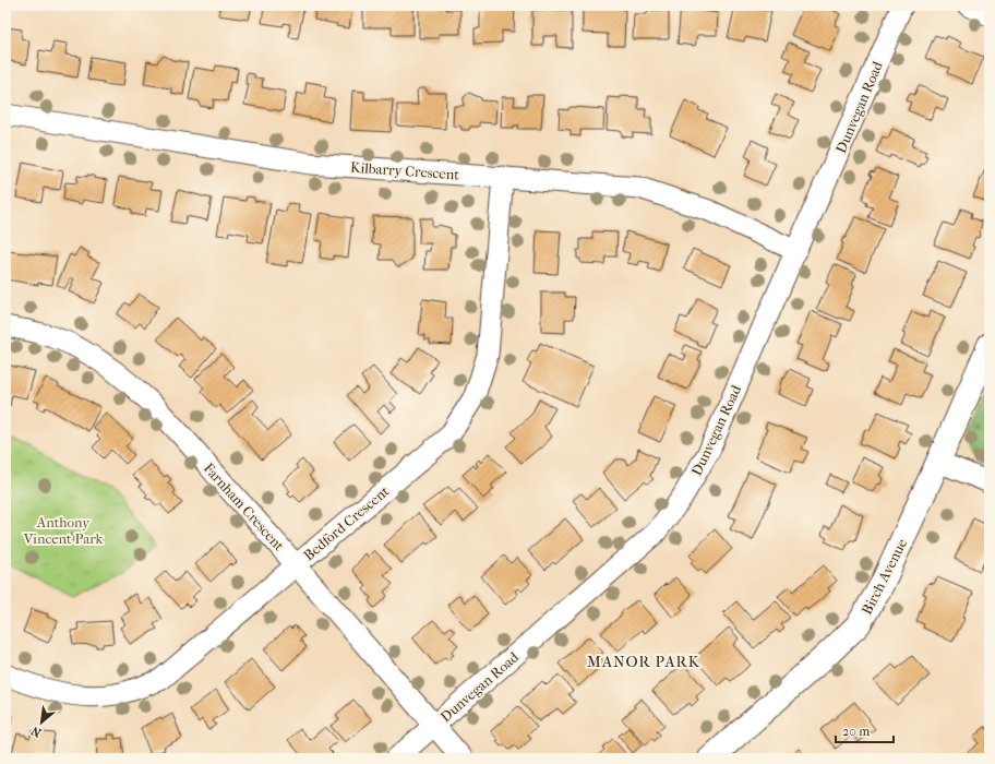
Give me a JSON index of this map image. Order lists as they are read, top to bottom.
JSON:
{
  "streets": {
    "street": [
      "Dunvegan Road",
      "Kilbarry Crescent",
      "Farnham Crescent",
      "Bedford Crescent",
      "Birch Avenue"
    ]
  },
  "crossings": [
    ["Dunvegan Road", "Kilbarry Crescent"],
    ["Dunvegan Road", "Farnham Crescent"],
    ["Kilbarry Crescent", "Bedford Crescent"],
    ["Farnham Crescent", "Bedford Crescent"]
  ],
  "districts": ["MANOR PARK"],
  "parks": ["Anthony Vincent Park"],
  "scale_bar": "20 m",
  "north": "bottom left"
}
